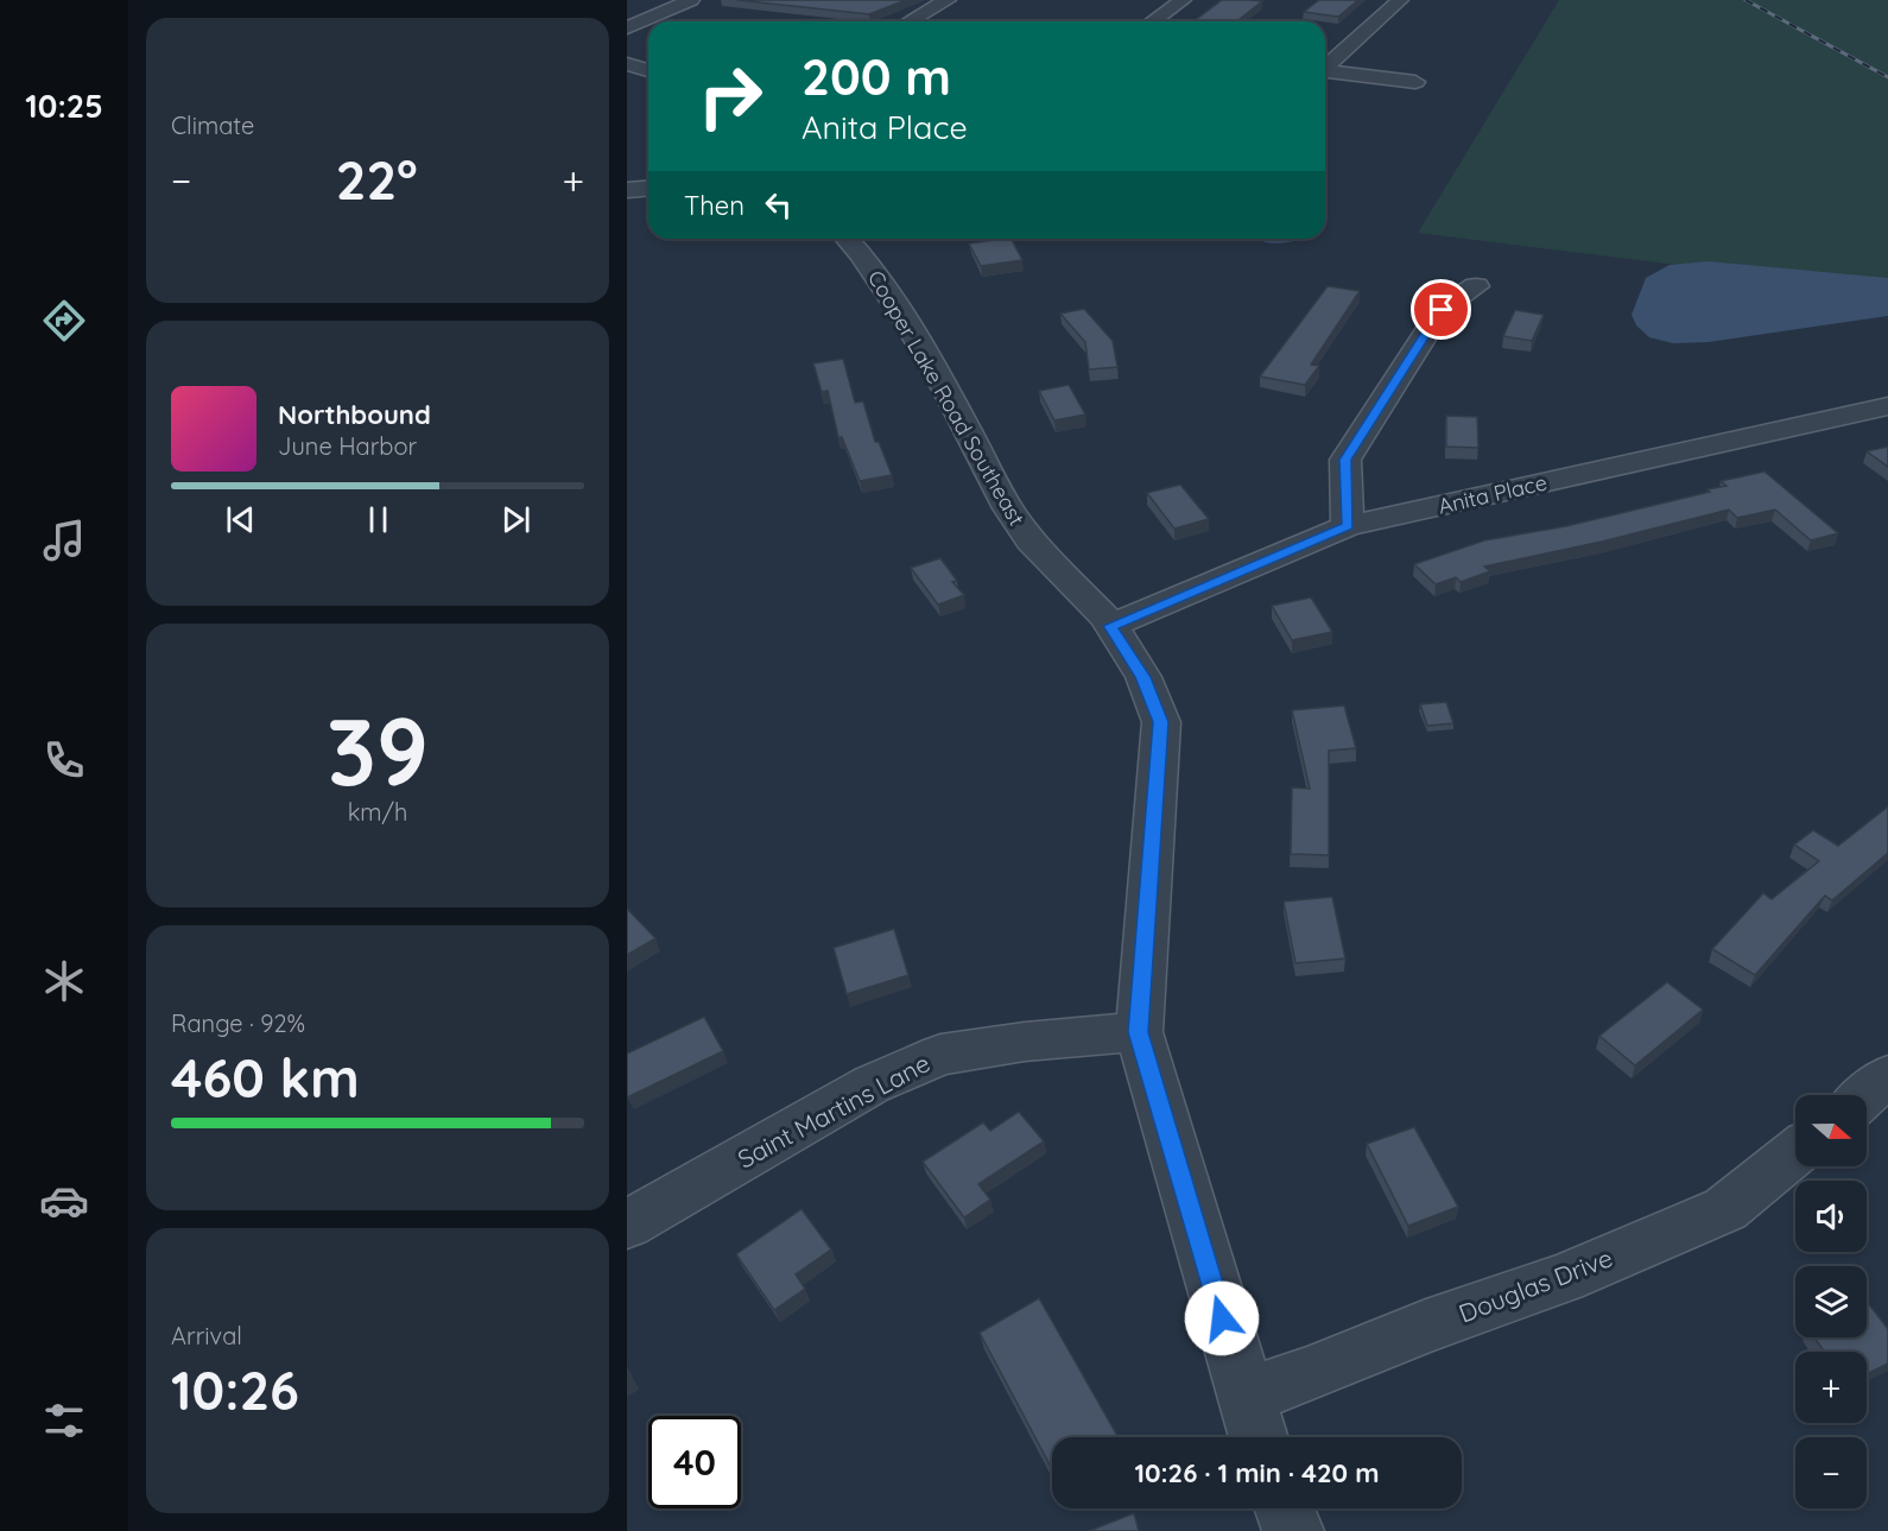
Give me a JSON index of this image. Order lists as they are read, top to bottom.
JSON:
{
  "streets": {
    "street": [
      "Cooper Lake Road Southeast",
      "Anita Place",
      "Saint Martins Lane",
      "Douglas Drive"
    ]
  },
  "crossings": [
    ["Cooper Lake Road Southeast", "Anita Place"],
    ["Cooper Lake Road Southeast", "Saint Martins Lane"],
    ["Cooper Lake Road Southeast", "Douglas Drive"]
  ],
  "north": "right",
  "page": {
    "tabs": "10:25",
    "tile": [
      "Climate",
      ["39", "km/h"],
      ["Range · 92%", "460 km"],
      ["Arrival", "10:26"]
    ],
    "turn": ["200 m", "Anita Place"],
    "heat": ["−", "22°", "+"],
    "then": "Then",
    "song": ["Northbound", "June Harbor"],
    "map_buttons": ["+", "−"],
    "limit": "40",
    "trip": "10:26 · 1 min · 420 m"
  }
}
